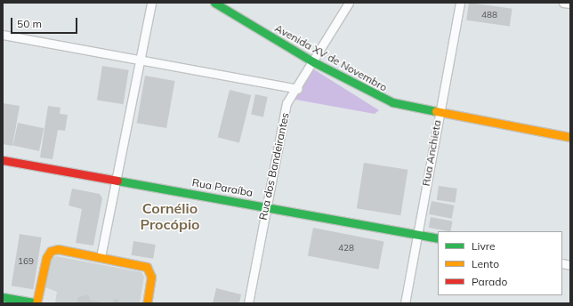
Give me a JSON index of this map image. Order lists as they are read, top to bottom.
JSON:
{
  "streets": {
    "street": [
      "Avenida XV de Novembro",
      "Rua Anchieta",
      "Rua dos Bandeirantes",
      "Rua Paraíba"
    ]
  },
  "crossings": [
    ["Avenida XV de Novembro", "Rua Anchieta"],
    ["Avenida XV de Novembro", "Rua dos Bandeirantes"],
    ["Rua Anchieta", "Rua Paraíba"],
    ["Rua dos Bandeirantes", "Rua Paraíba"]
  ],
  "districts": ["Cornélio Procópio"],
  "house_numbers": ["488", "428", "169"],
  "legend": ["Livre", "Lento", "Parado"],
  "scale_bar": "50 m"
}
